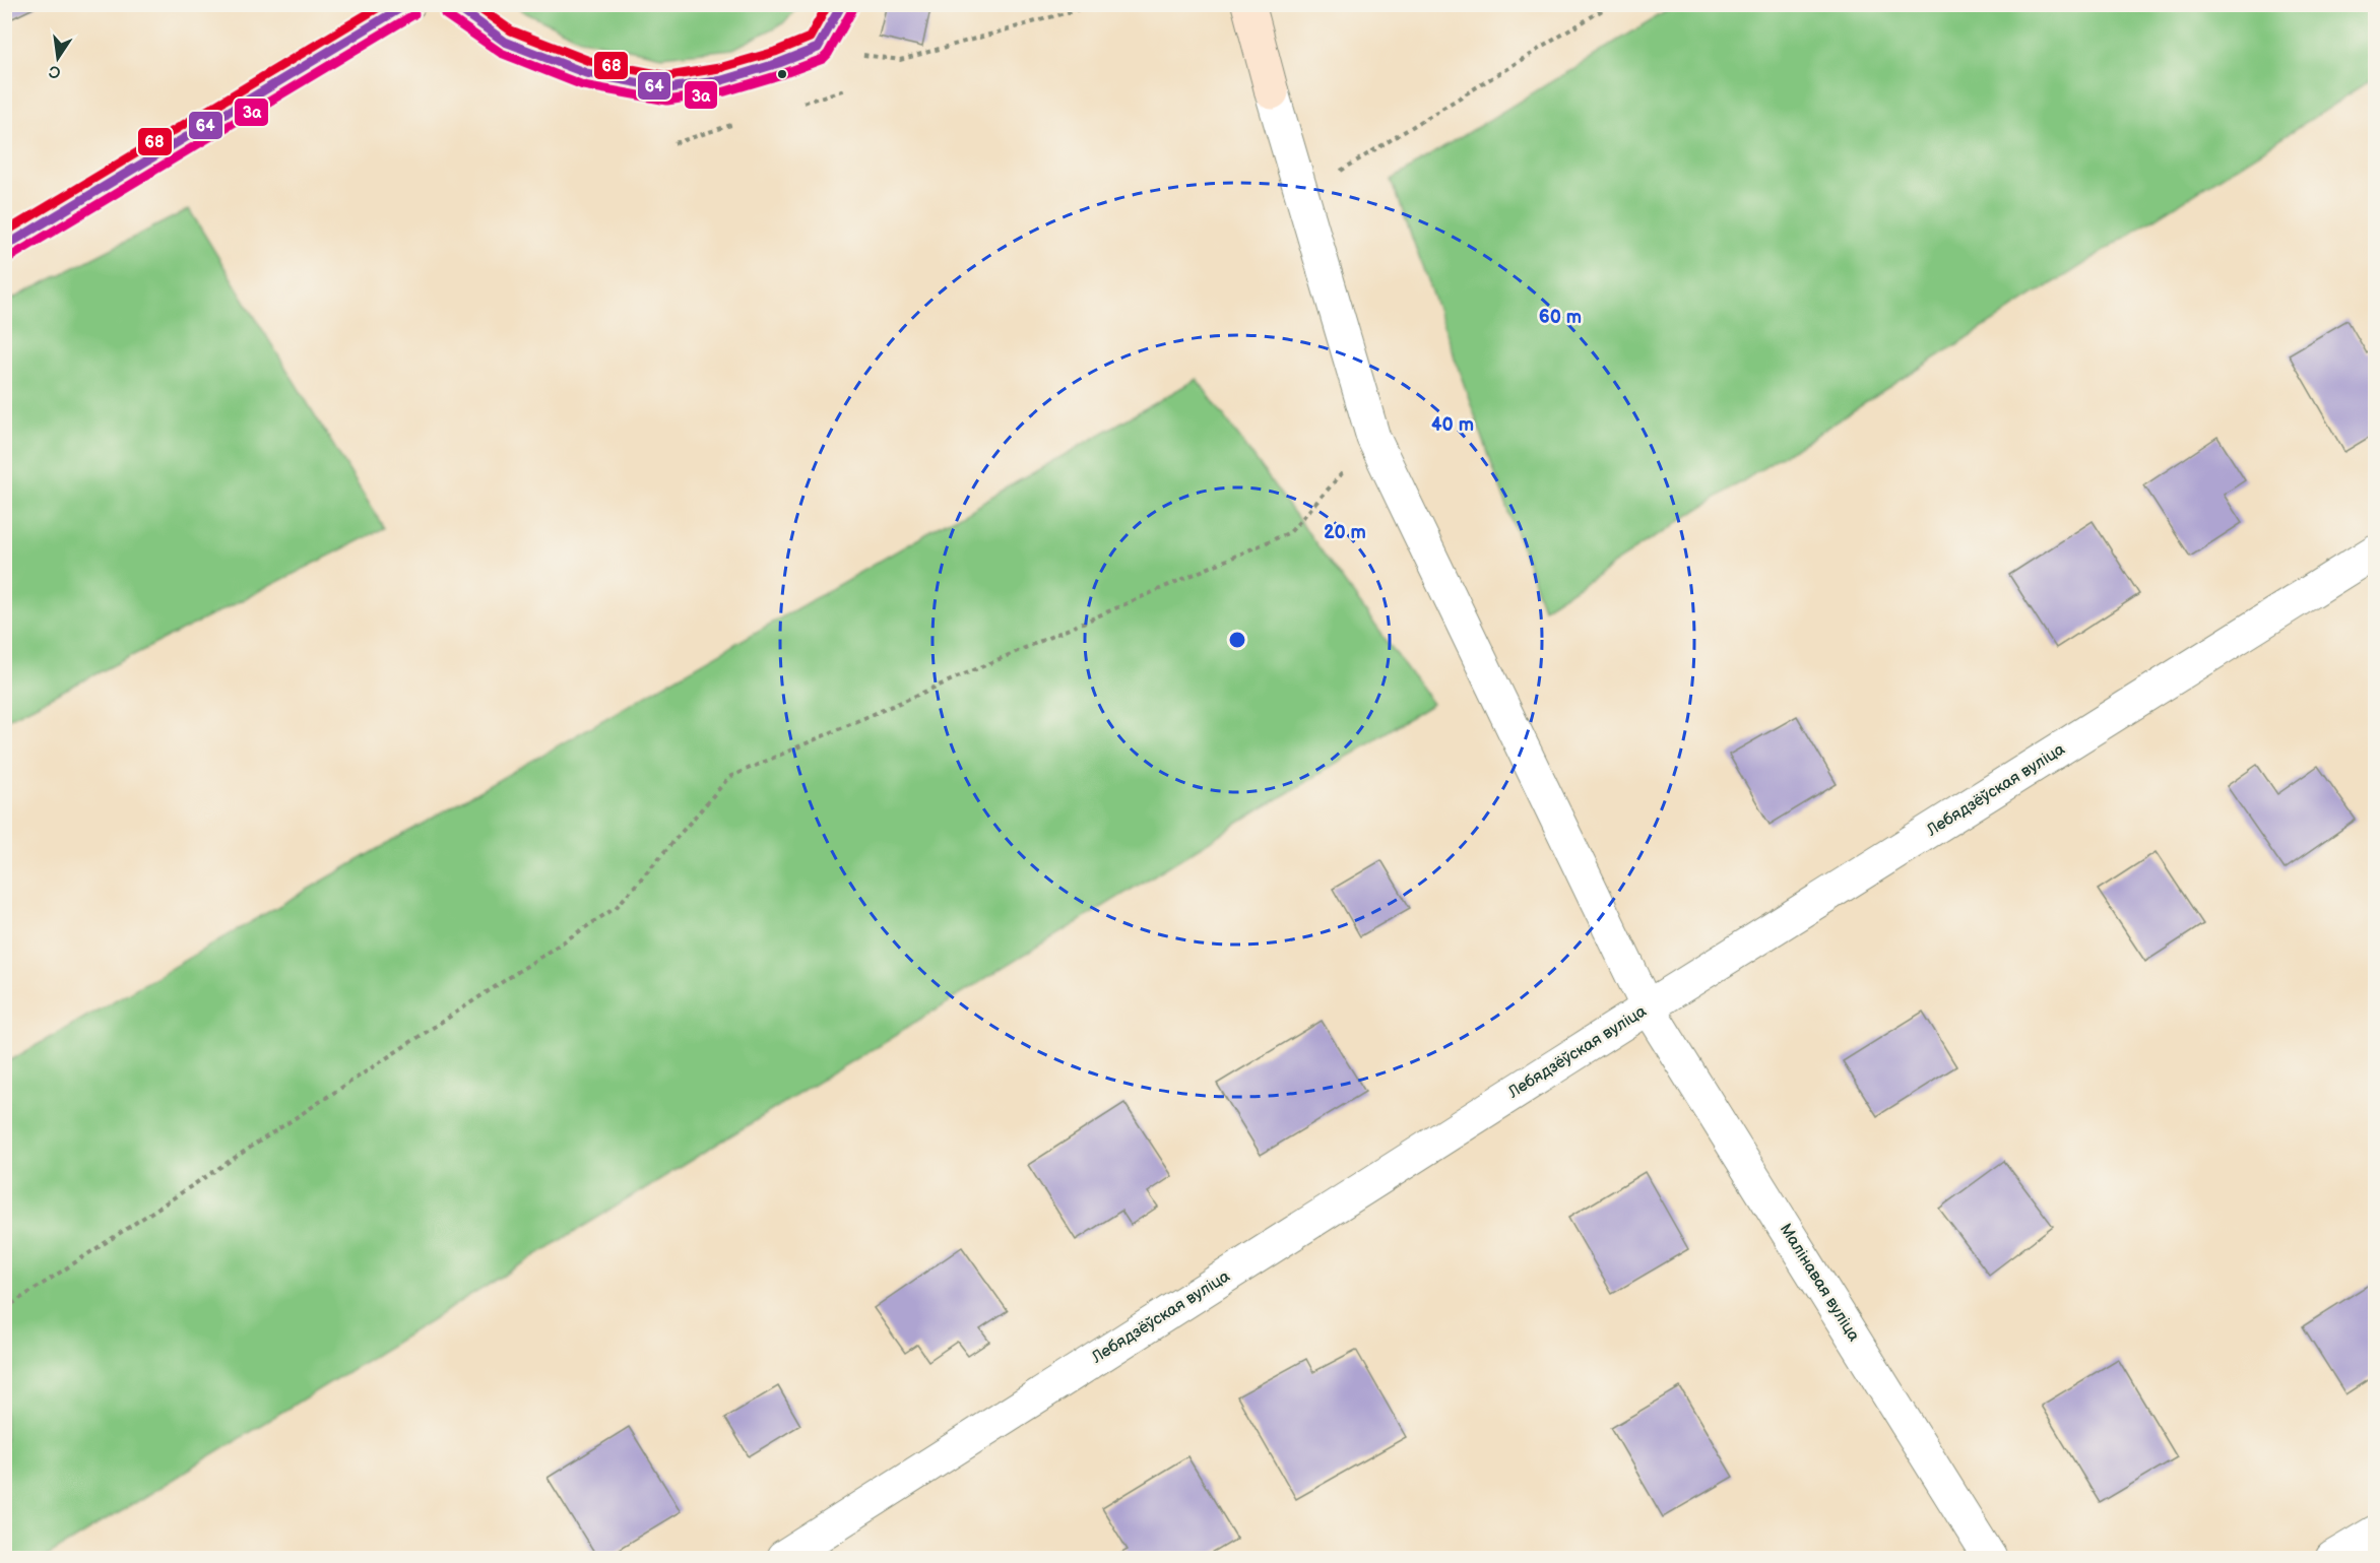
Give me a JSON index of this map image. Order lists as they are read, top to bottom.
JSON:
{
  "streets": {
    "street": ["Лебядзёўская вуліца", "Малінавая вуліца"]
  },
  "crossings": [
    ["Лебядзёўская вуліца", "Малінавая вуліца"]
  ],
  "lines": ["transit line 64", "transit line 68", "transit line 3а"],
  "north": "bottom",
  "rings": ["60 m", "40 m", "20 m"]
}
